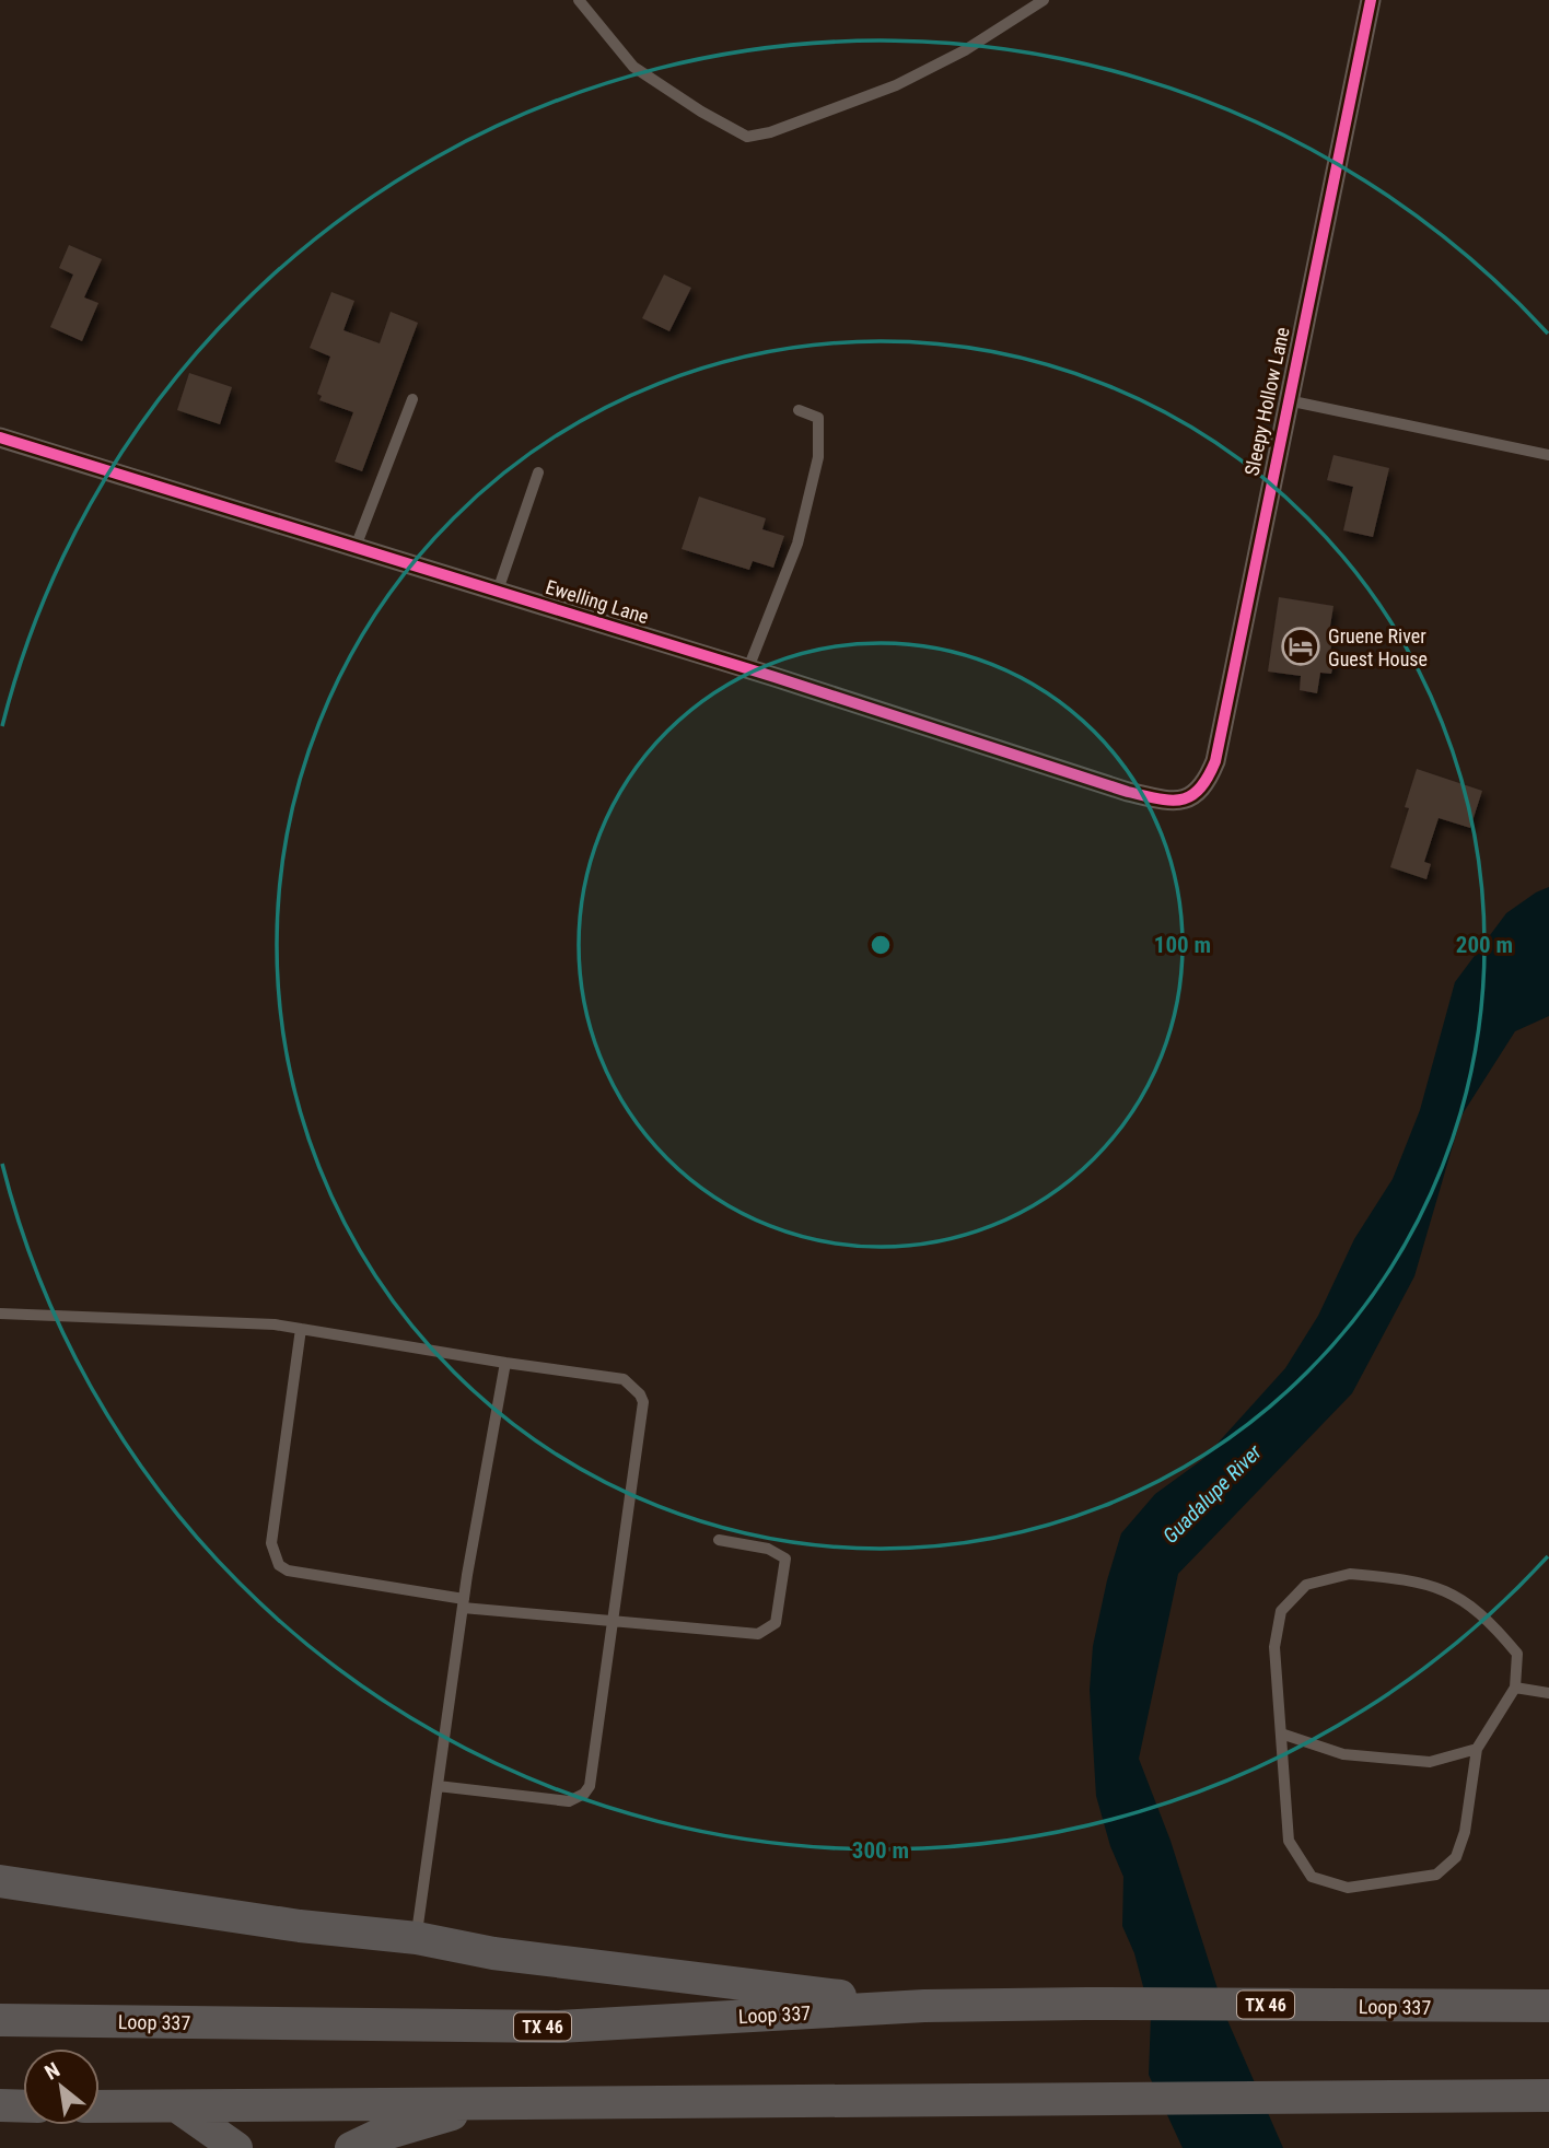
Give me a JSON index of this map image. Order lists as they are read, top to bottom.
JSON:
{
  "streets": {
    "main road": ["TX 46", "Loop 337"],
    "street": ["Sleepy Hollow Lane", "Ewelling Lane"]
  },
  "crossings": [
    ["Sleepy Hollow Lane", "Ewelling Lane"]
  ],
  "water": ["Guadalupe River"],
  "places": {
    "hotel": ["Gruene River Guest House"]
  },
  "north": "top left",
  "rings": ["100 m", "200 m", "300 m"]
}
